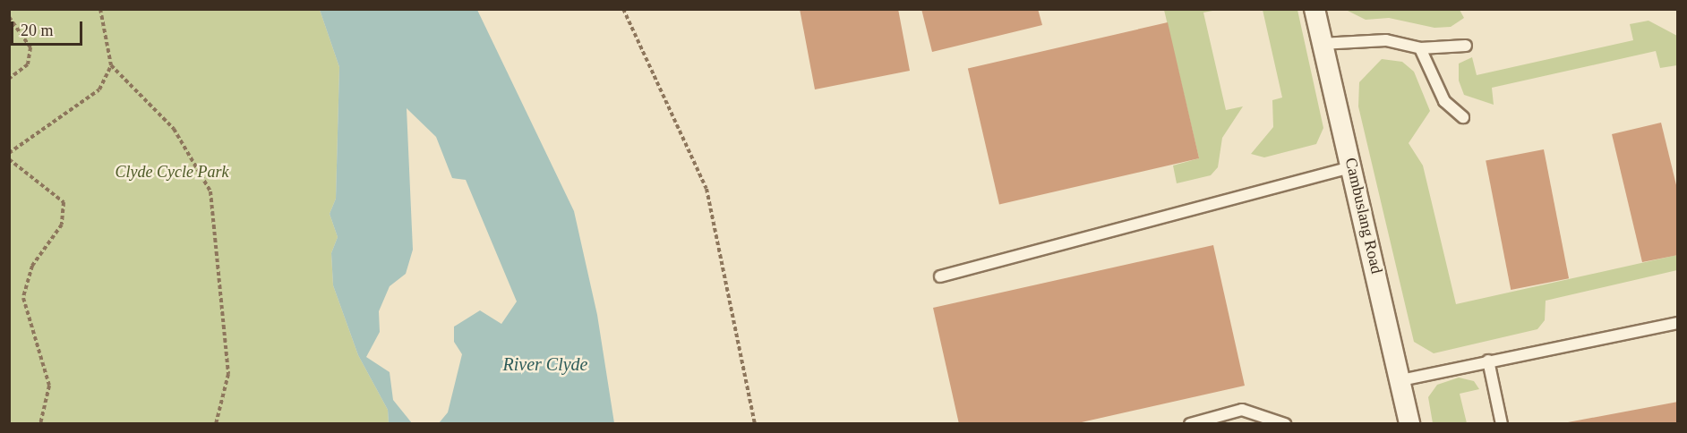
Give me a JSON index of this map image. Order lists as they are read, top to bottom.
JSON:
{
  "streets": {
    "street": ["Cambuslang Road"]
  },
  "water": ["River Clyde"],
  "parks": ["Clyde Cycle Park"],
  "scale_bar": "20 m"
}
